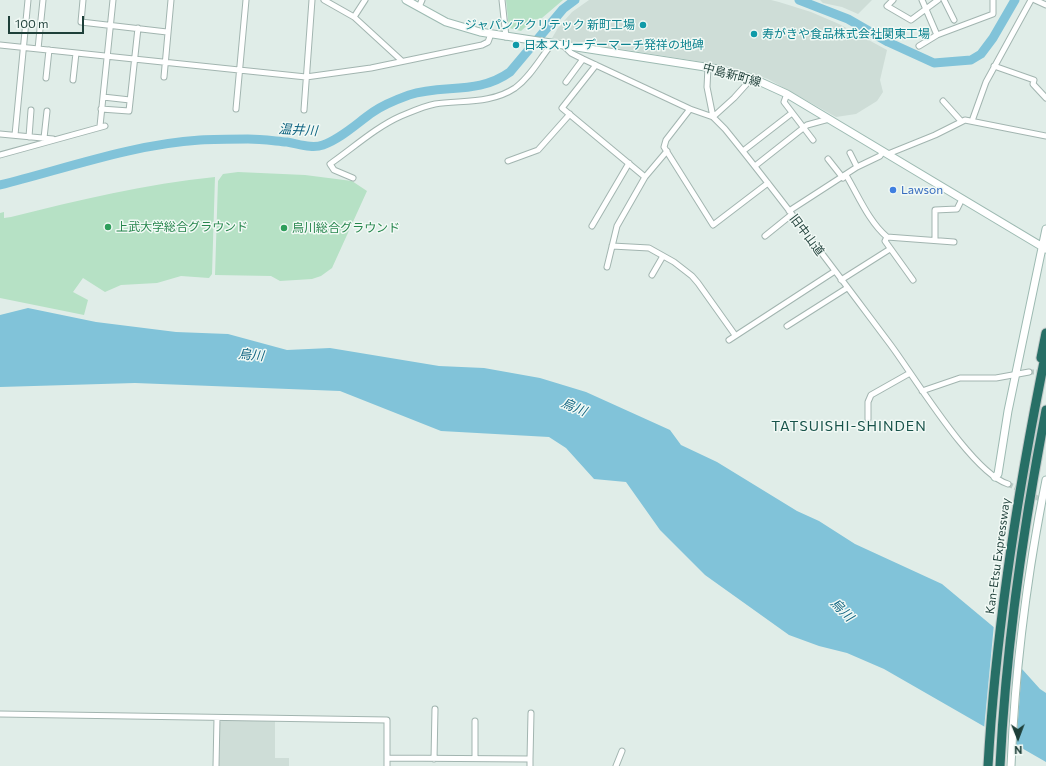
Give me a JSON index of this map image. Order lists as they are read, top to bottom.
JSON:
{
  "streets": {
    "highway": ["Kan-Etsu Expressway"],
    "main road": ["中島新町線"],
    "street": ["旧中山道"]
  },
  "crossings": [
    ["中島新町線", "旧中山道"]
  ],
  "districts": ["TATSUISHI-SHINDEN"],
  "water": ["温井川", "烏川"],
  "places": [
    "ジャパンアクリテック 新町工場",
    "寿がきや食品株式会社関東工場",
    "日本スリーデーマーチ発祥の地碑",
    "Lawson",
    "上武大学総合グラウンド",
    "烏川総合グラウンド"
  ],
  "scale_bar": "100 m",
  "north": "bottom"
}
